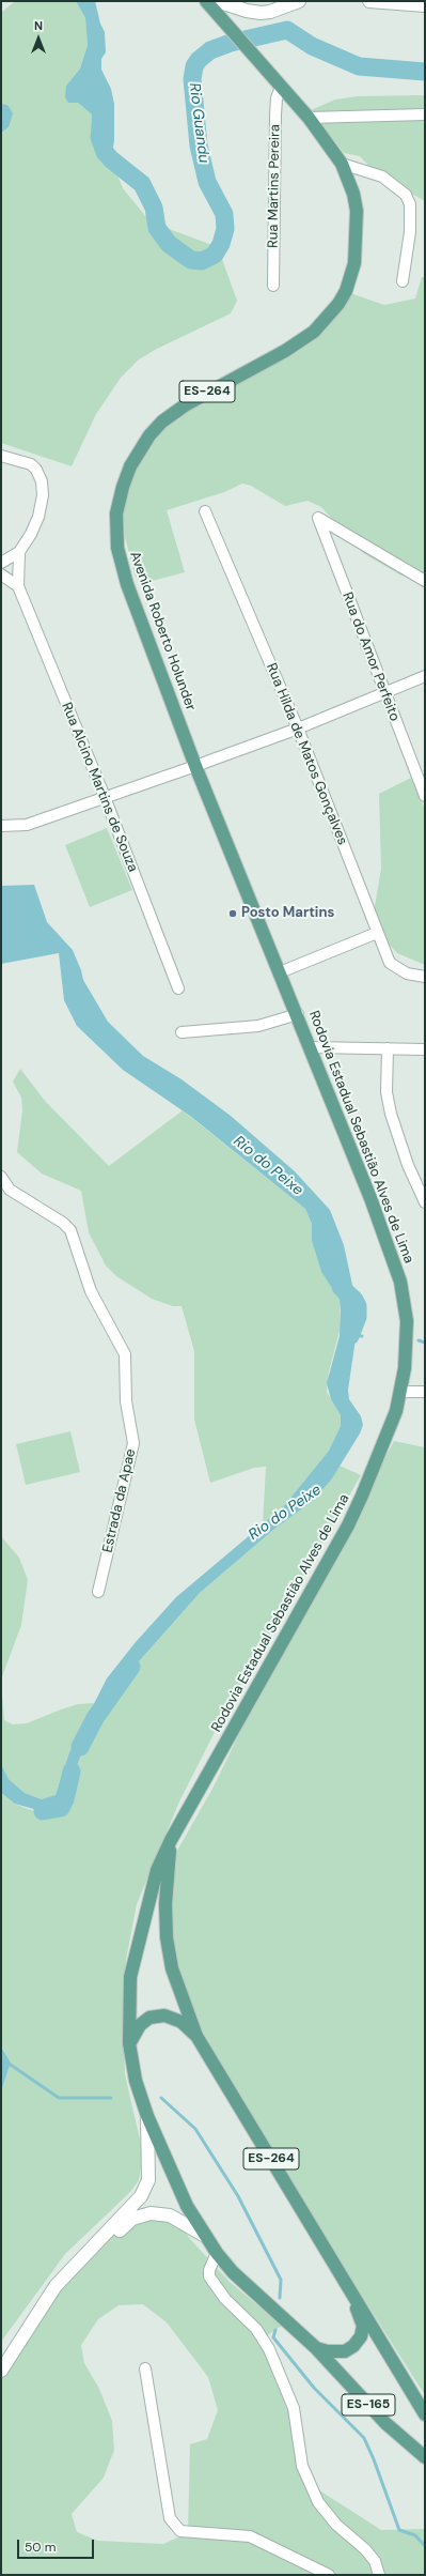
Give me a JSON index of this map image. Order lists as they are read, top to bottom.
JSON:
{
  "streets": {
    "main road": [
      "ES-264",
      "Avenida Roberto Holunder",
      "Rodovia Estadual Sebastião Alves de Lima",
      "ES-165"
    ],
    "street": [
      "Rua Martins Pereira",
      "Rua do Amor Perfeito",
      "Rua Hilda de Matos Gonçalves",
      "Rua Alcino Martins de Souza",
      "Estrada da Apae"
    ]
  },
  "crossings": [
    ["Rua Martins Pereira", "Avenida Roberto Holunder"],
    ["Avenida Roberto Holunder", "Rodovia Estadual Sebastião Alves de Lima"]
  ],
  "water": ["Rio Guandu", "Rio do Peixe"],
  "places": ["Posto Martins"],
  "scale_bar": "50 m",
  "north": "top"
}
